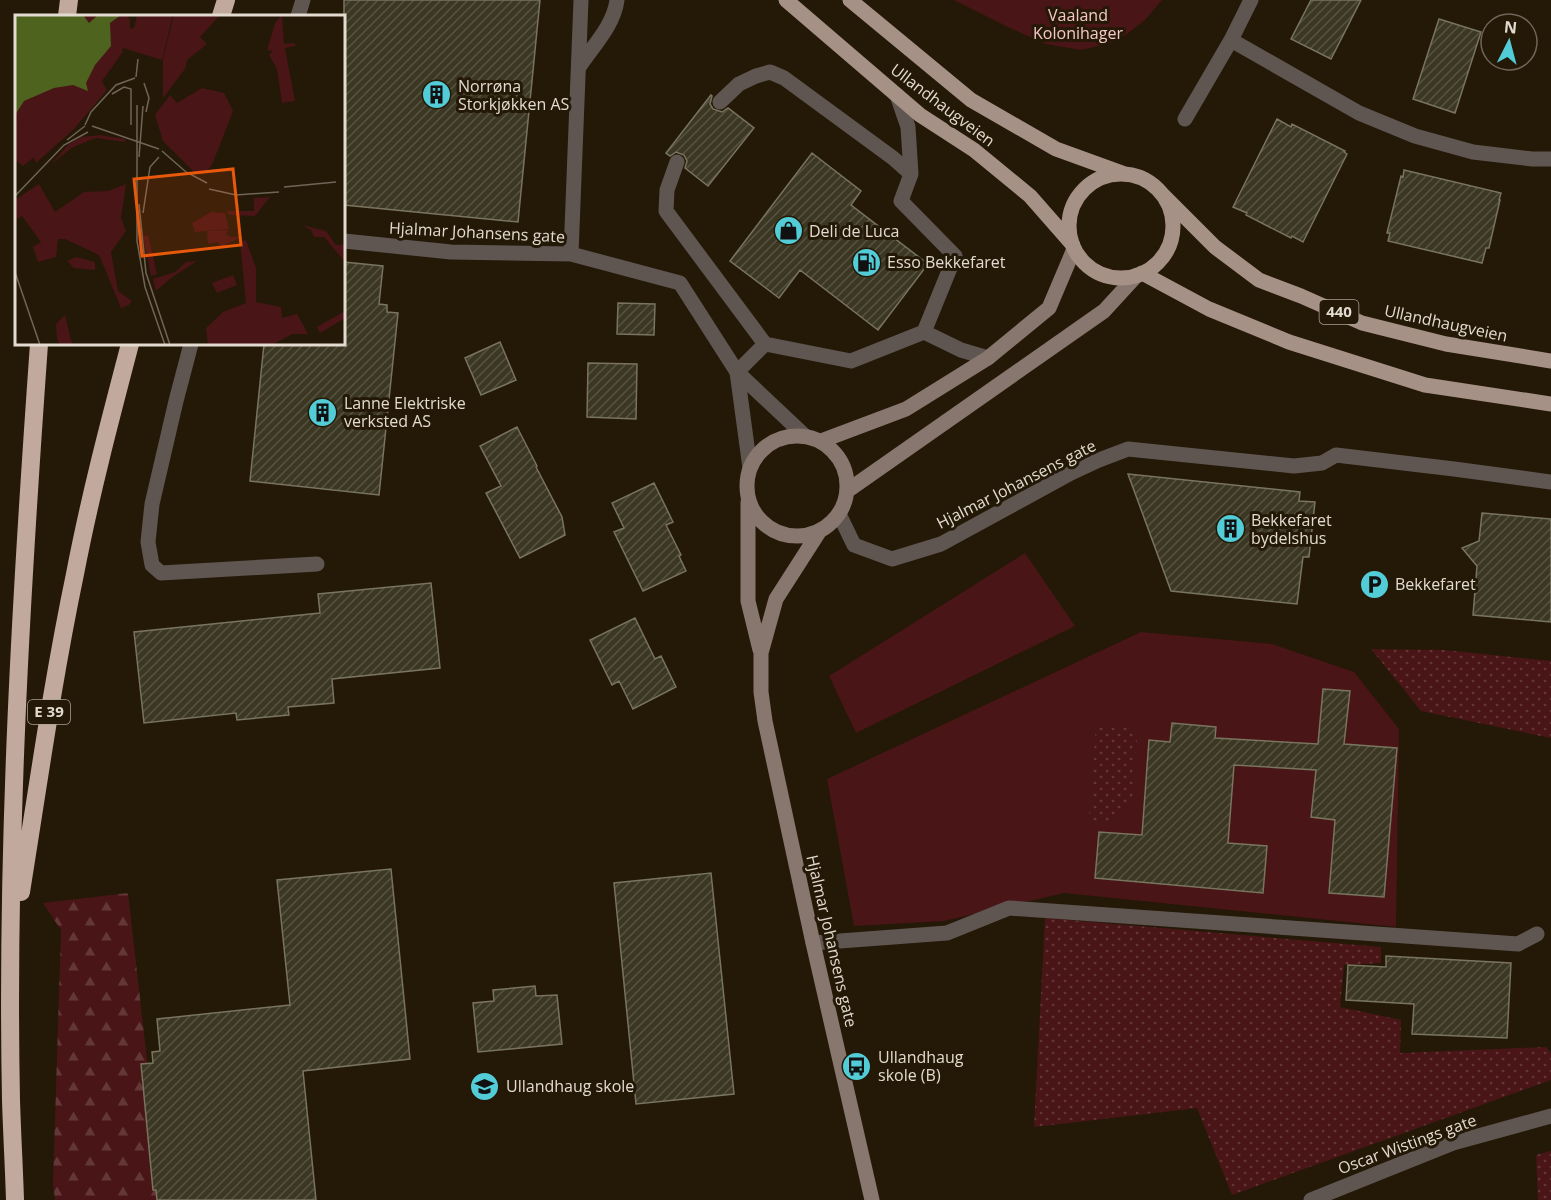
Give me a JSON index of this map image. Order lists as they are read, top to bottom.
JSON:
{
  "streets": {
    "highway": ["E 39"],
    "main road": ["Ullandhaugveien", "440"],
    "street": ["Hjalmar Johansens gate", "Oscar Wistings gate"]
  },
  "crossings": [
    ["Ullandhaugveien", "440"]
  ],
  "parks": ["Vaaland Kolonihager"],
  "places": {
    "building": ["Norrøna Storkjøkken AS", "Lanne Elektriske verksted AS", "Bekkefaret bydelshus"],
    "shop": ["Deli de Luca"],
    "fuel station": ["Esso Bekkefaret"],
    "parking": ["Bekkefaret"],
    "bus stop": ["Ullandhaug skole (B)"],
    "school or university": ["Ullandhaug skole"]
  },
  "north": "top"
}
